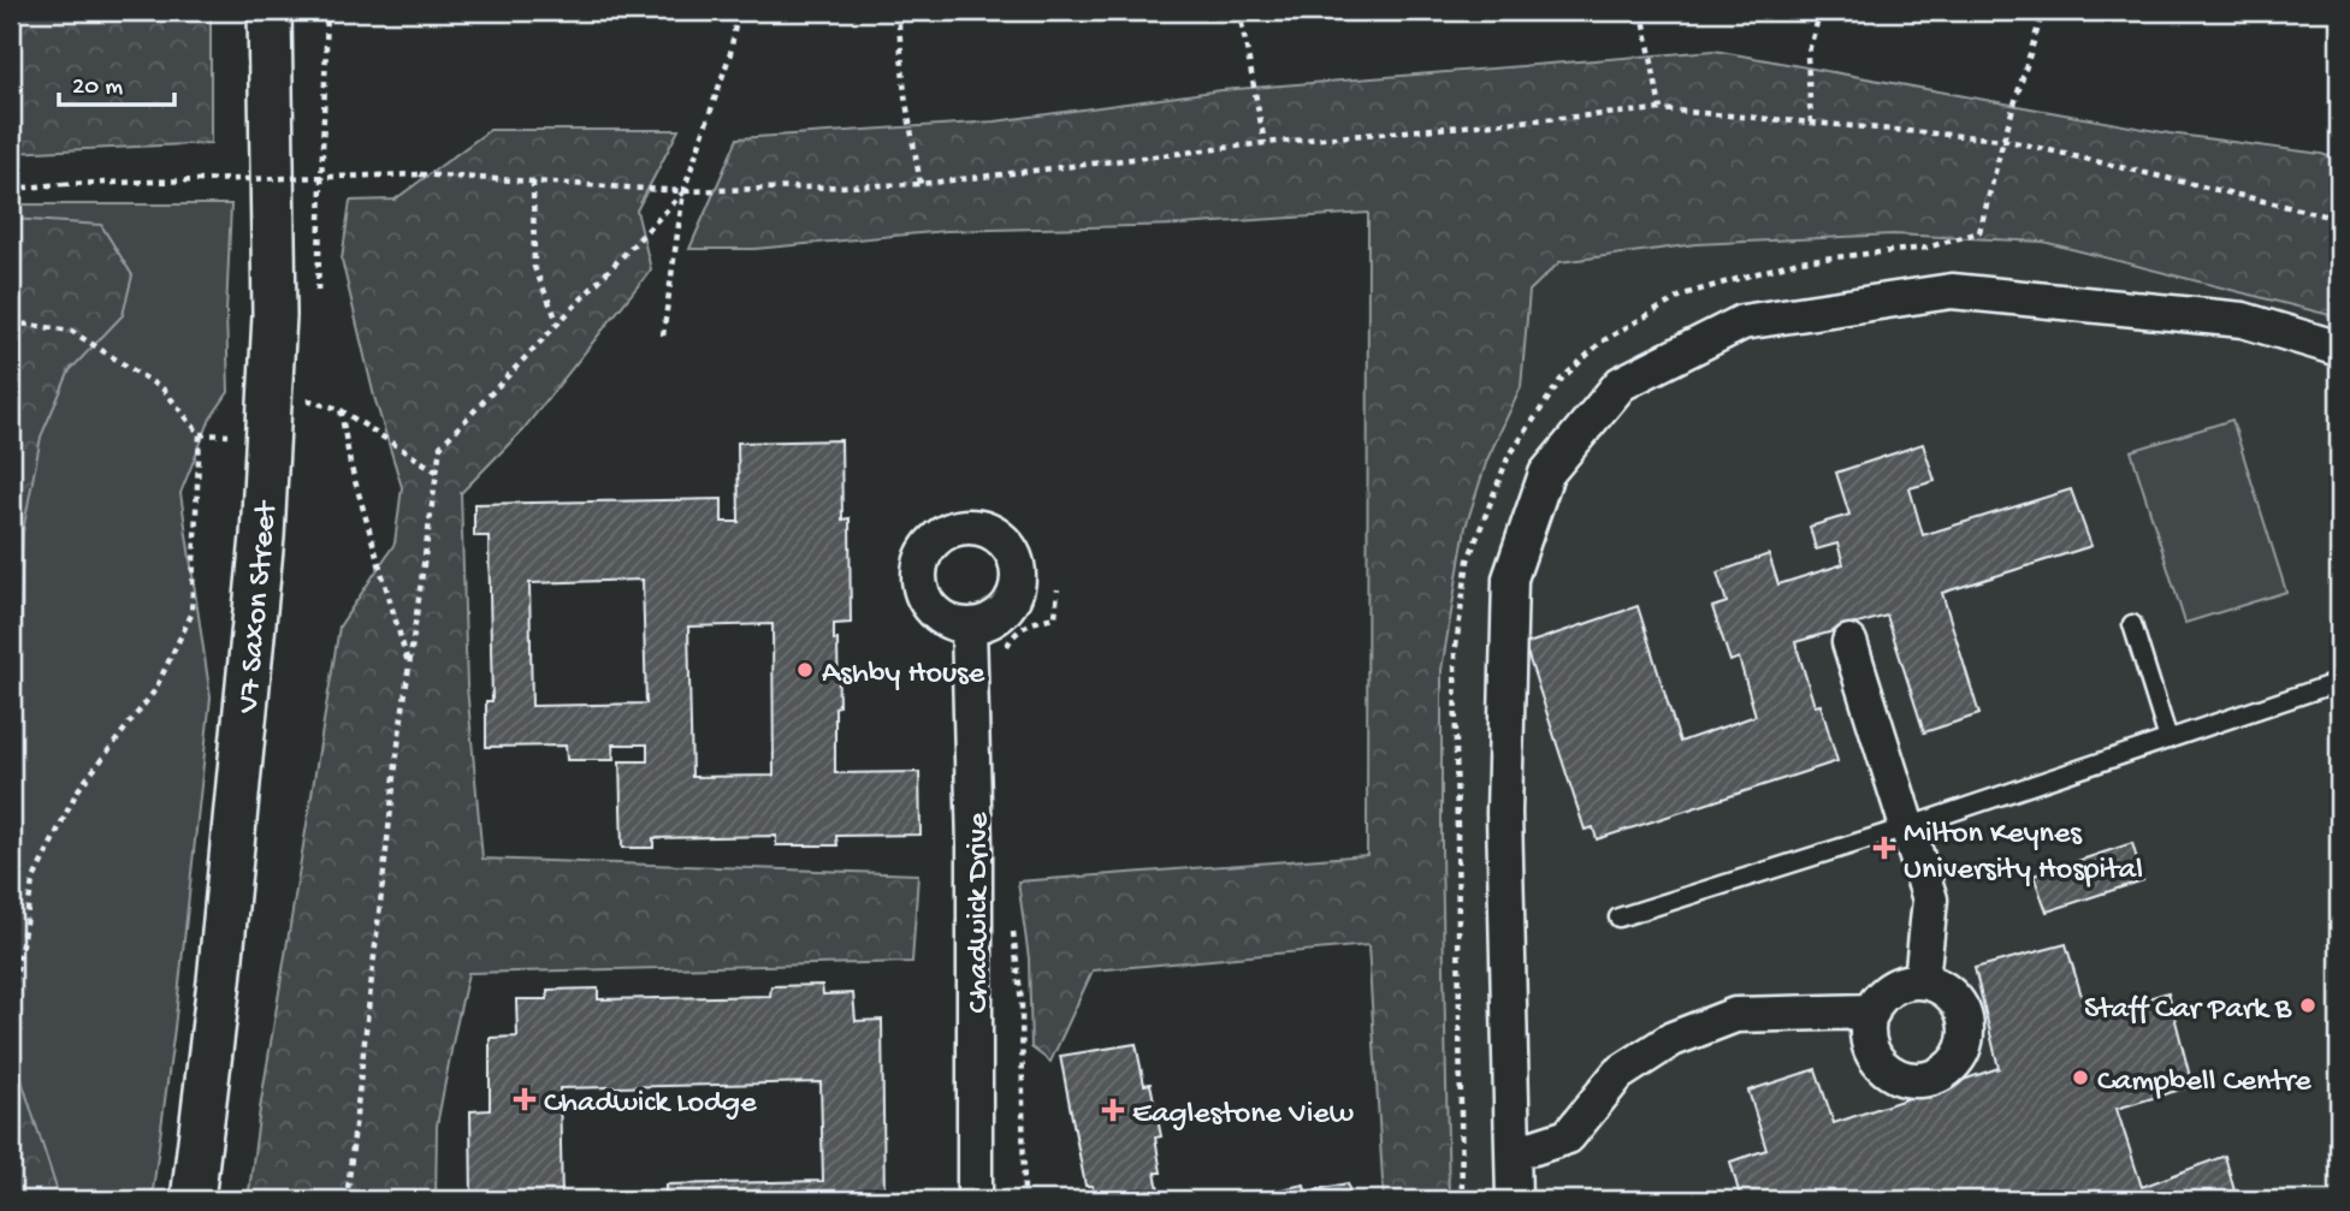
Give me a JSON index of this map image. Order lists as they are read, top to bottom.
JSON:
{
  "streets": {
    "street": ["V7 Saxon Street", "Chadwick Drive"]
  },
  "places": {
    "other": ["Ashby House", "Staff Car Park B", "Campbell Centre"],
    "health": ["Milton Keynes University Hospital", "Chadwick Lodge", "Eaglestone View"]
  },
  "scale_bar": "20 m"
}
